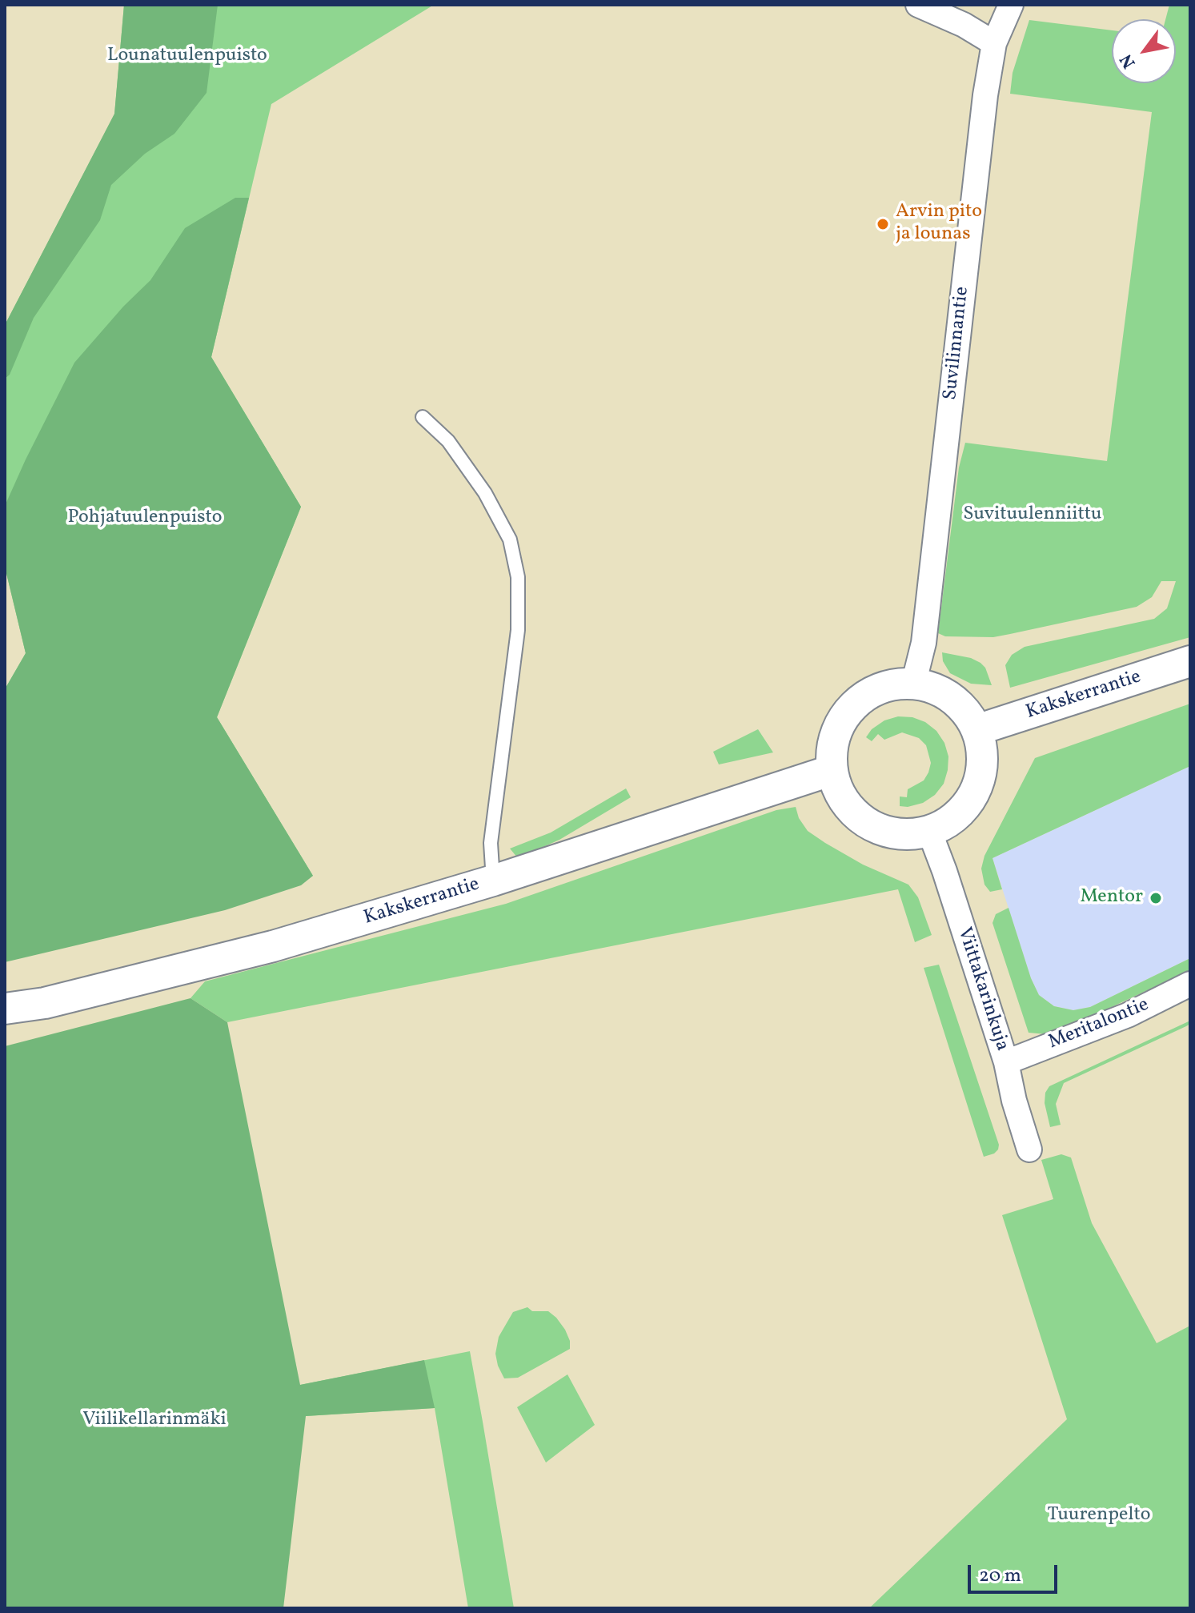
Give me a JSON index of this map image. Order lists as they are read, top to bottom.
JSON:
{
  "streets": {
    "street": [
      "Suvilinnantie",
      "Kakskerrantie",
      "Viittakarinkuja",
      "Meritalontie"
    ]
  },
  "crossings": [
    ["Suvilinnantie", "Kakskerrantie"],
    ["Suvilinnantie", "Viittakarinkuja"],
    ["Kakskerrantie", "Viittakarinkuja"],
    ["Viittakarinkuja", "Meritalontie"]
  ],
  "parks": [
    "Lounatuulenpuisto",
    "Suvituulenniittu",
    "Pohjatuulenpuisto",
    "Viilikellarinmäki",
    "Tuurenpelto"
  ],
  "places": ["Arvin pito ja lounas", "Mentor"],
  "scale_bar": "20 m",
  "north": "bottom left"
}
